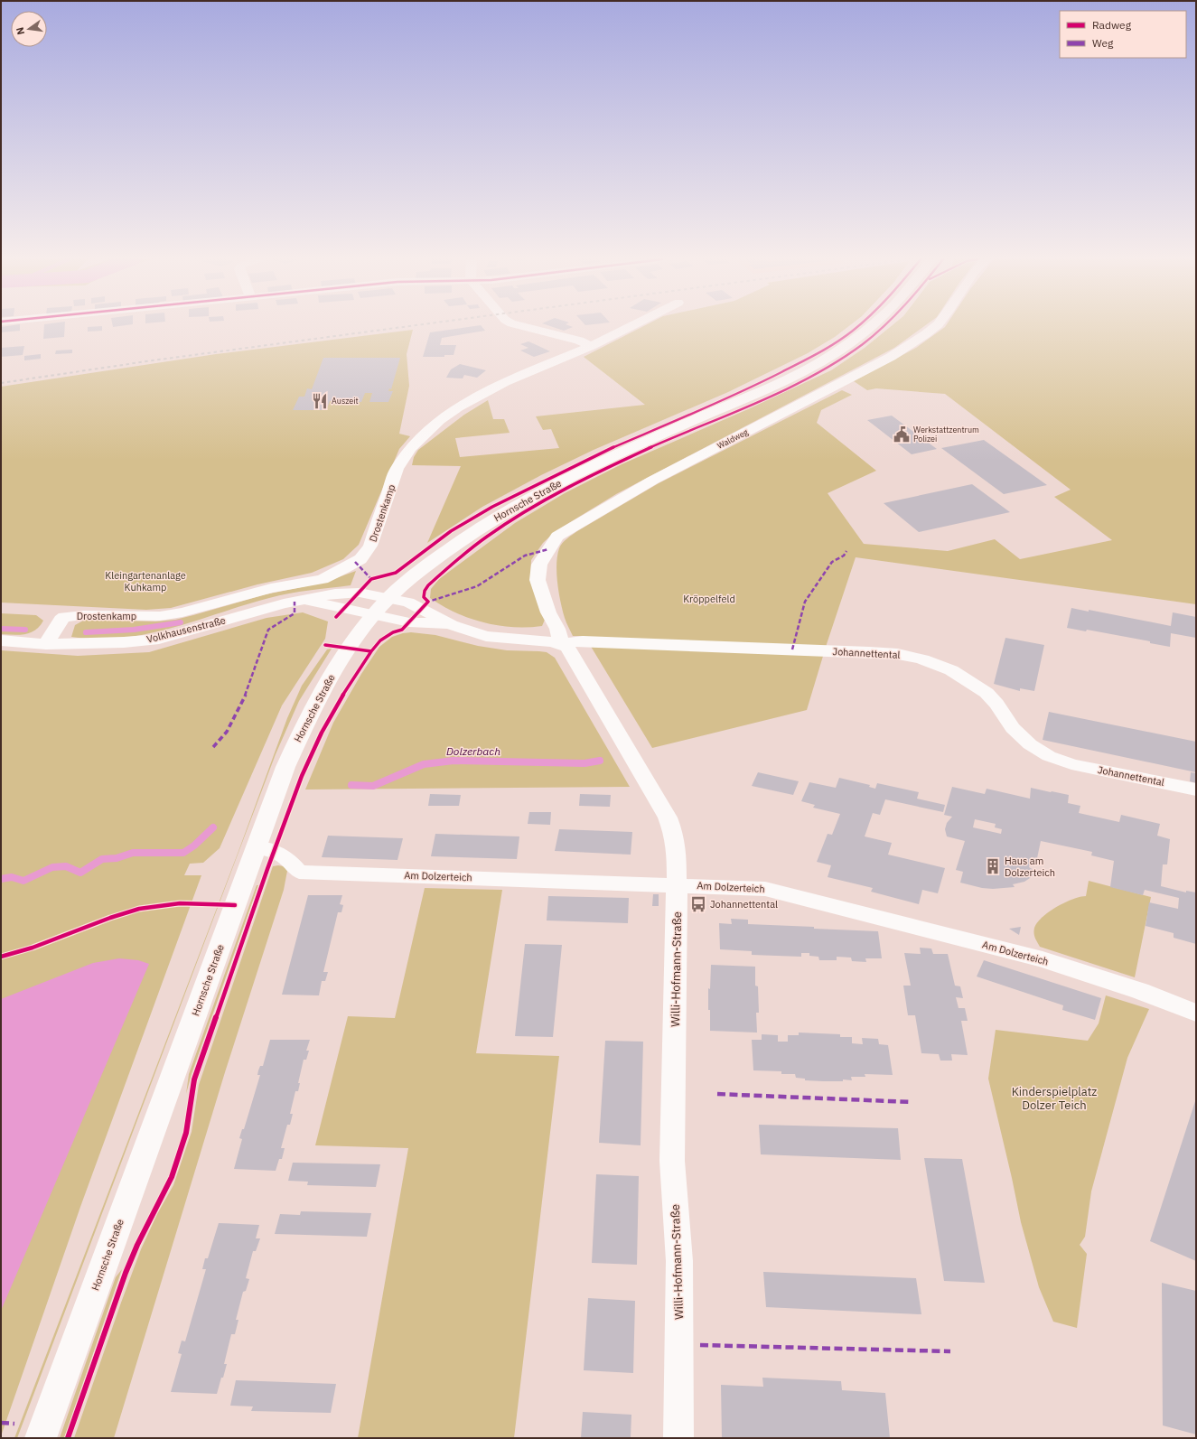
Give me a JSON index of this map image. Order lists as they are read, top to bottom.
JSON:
{
  "streets": {
    "main road": ["Hornsche Straße"],
    "street": [
      "Waldweg",
      "Drostenkamp",
      "Volkhausenstraße",
      "Johannettental",
      "Am Dolzerteich",
      "Willi-Hofmann-Straße"
    ]
  },
  "crossings": [
    ["Waldweg", "Johannettental"],
    ["Waldweg", "Willi-Hofmann-Straße"],
    ["Hornsche Straße", "Volkhausenstraße"],
    ["Hornsche Straße", "Am Dolzerteich"],
    ["Drostenkamp", "Volkhausenstraße"],
    ["Johannettental", "Willi-Hofmann-Straße"],
    ["Am Dolzerteich", "Willi-Hofmann-Straße"]
  ],
  "water": ["Dolzerbach"],
  "parks": ["Kleingartenanlage Kuhkamp", "Kröppelfeld", "Kinderspielplatz Dolzer Teich"],
  "places": {
    "restaurant": ["Auszeit"],
    "public building": ["Werkstattzentrum Polizei"],
    "building": ["Haus am Dolzerteich"],
    "bus stop": ["Johannettental"]
  },
  "legend": ["Radweg", "Weg"],
  "north": "left"
}
